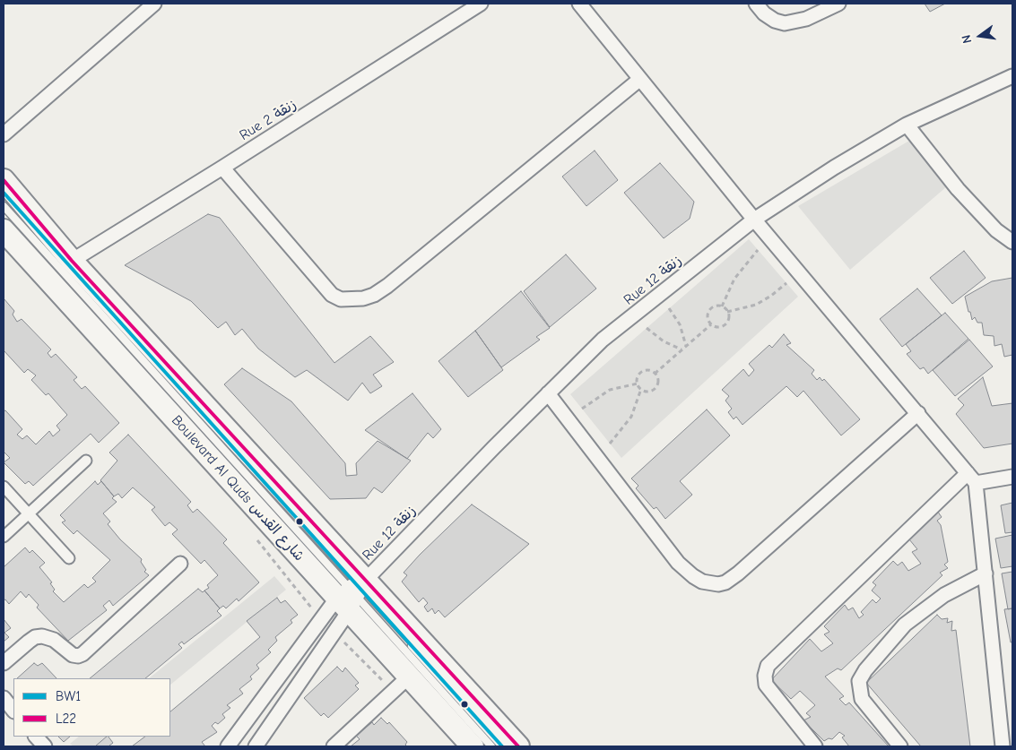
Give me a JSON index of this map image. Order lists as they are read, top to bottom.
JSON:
{
  "streets": {
    "main road": ["Boulevard Al Quds شارع القدس"],
    "street": ["Rue 2 زنقة", "Rue 12 زنقة"]
  },
  "crossings": [
    ["Rue 2 زنقة", "Boulevard Al Quds شارع القدس"],
    ["Rue 12 زنقة", "Boulevard Al Quds شارع القدس"]
  ],
  "lines": ["transit line L22", "transit line BW1"],
  "legend": ["BW1", "L22"],
  "north": "left"
}
